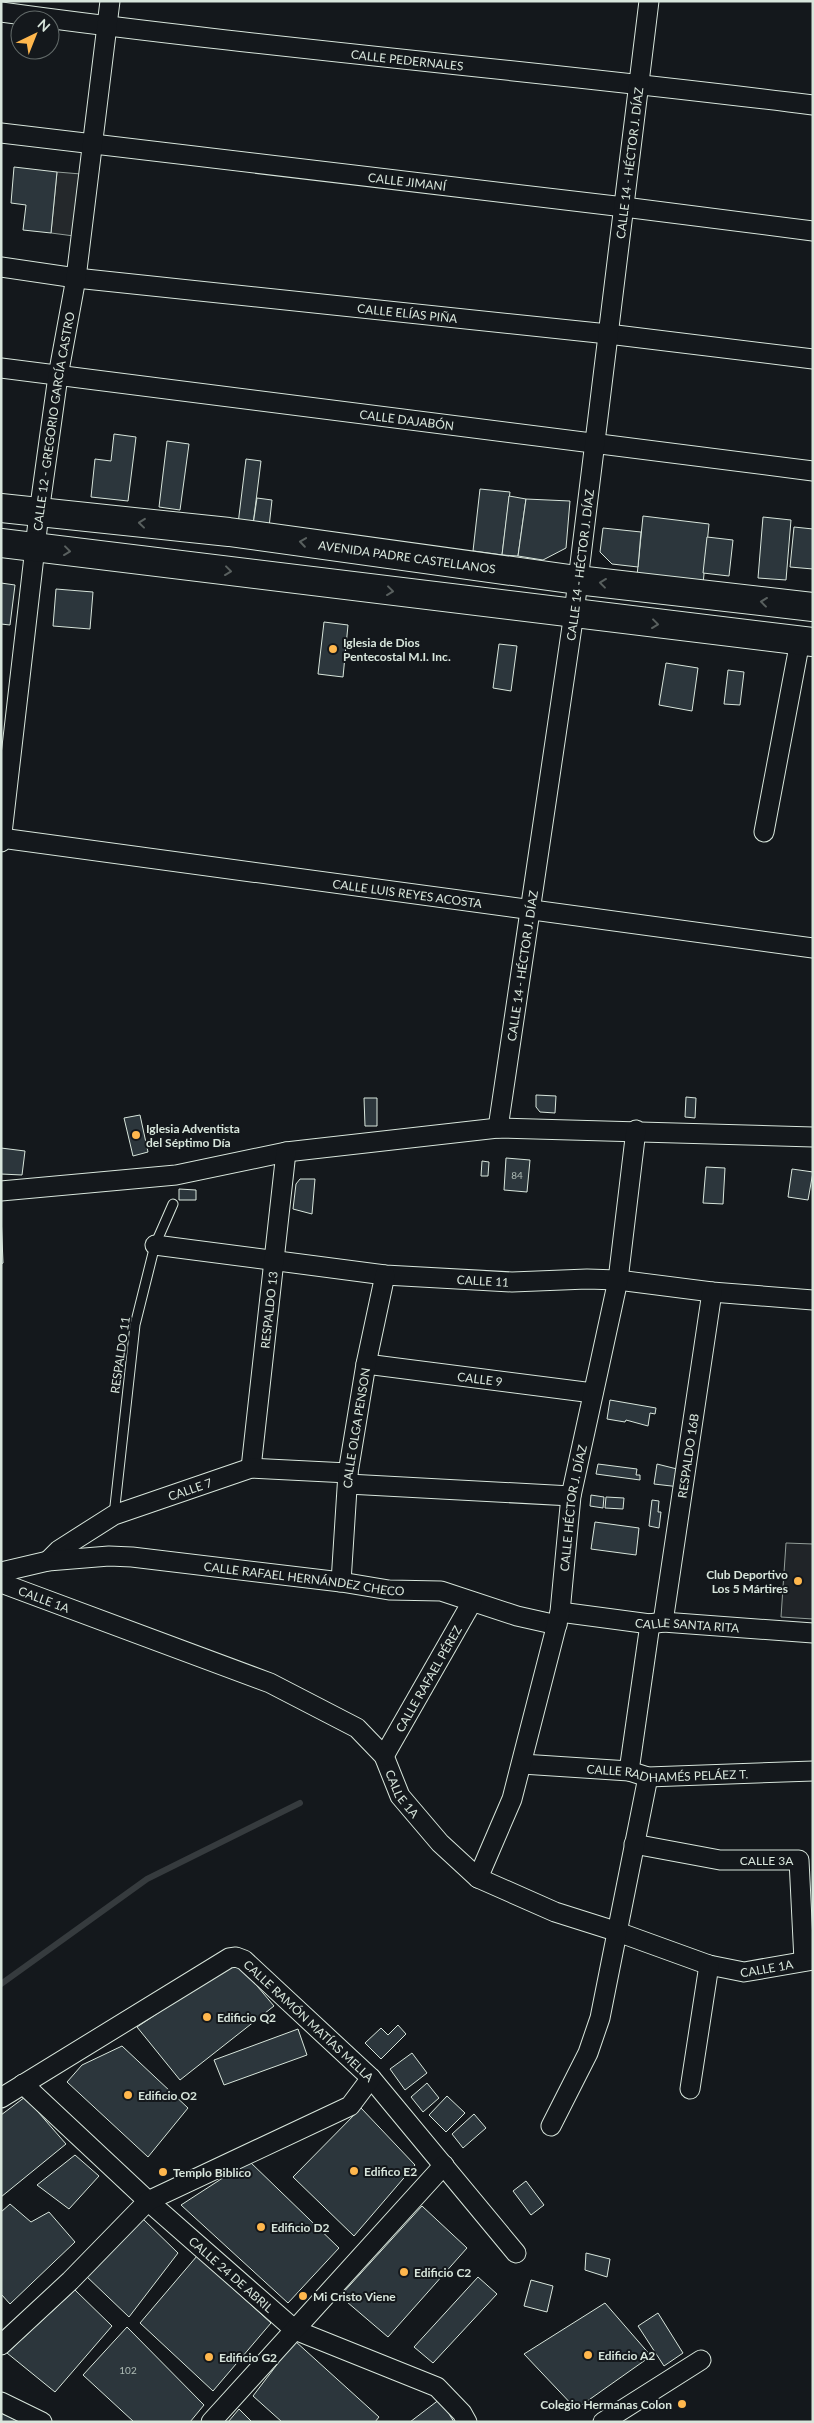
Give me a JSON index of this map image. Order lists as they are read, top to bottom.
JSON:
{
  "streets": {
    "main road": ["AVENIDA PADRE CASTELLANOS"],
    "street": [
      "CALLE PEDERNALES",
      "CALLE 14 - HÉCTOR J. DÍAZ",
      "CALLE JIMANÍ",
      "CALLE ELÍAS PIÑA",
      "CALLE DAJABÓN",
      "CALLE 12 - GREGORIO GARCÍA CASTRO",
      "CALLE LUIS REYES ACOSTA",
      "CALLE 11",
      "RESPALDO 13",
      "CALLE 9",
      "CALLE OLGA PENSON",
      "RESPALDO 16B",
      "CALLE 7",
      "CALLE HÉCTOR J. DÍAZ",
      "CALLE RAFAEL HERNÁNDEZ CHECO",
      "CALLE 1A",
      "CALLE SANTA RITA",
      "CALLE RAFAEL PÉREZ",
      "CALLE RADHAMÉS PELÁEZ T.",
      "CALLE 3A",
      "CALLE RAMÓN MATÍAS MELLA",
      "CALLE 24 DE ABRIL"
    ],
    "lane": ["RESPALDO 11"]
  },
  "crossings": [
    ["CALLE PEDERNALES", "CALLE 14 - HÉCTOR J. DÍAZ"],
    ["CALLE PEDERNALES", "CALLE 12 - GREGORIO GARCÍA CASTRO"],
    ["CALLE 14 - HÉCTOR J. DÍAZ", "CALLE JIMANÍ"],
    ["CALLE 14 - HÉCTOR J. DÍAZ", "CALLE ELÍAS PIÑA"],
    ["CALLE 14 - HÉCTOR J. DÍAZ", "CALLE DAJABÓN"],
    ["CALLE 14 - HÉCTOR J. DÍAZ", "AVENIDA PADRE CASTELLANOS"],
    ["CALLE 14 - HÉCTOR J. DÍAZ", "CALLE LUIS REYES ACOSTA"],
    ["CALLE JIMANÍ", "CALLE 12 - GREGORIO GARCÍA CASTRO"],
    ["CALLE ELÍAS PIÑA", "CALLE 12 - GREGORIO GARCÍA CASTRO"],
    ["CALLE DAJABÓN", "CALLE 12 - GREGORIO GARCÍA CASTRO"],
    ["CALLE 12 - GREGORIO GARCÍA CASTRO", "AVENIDA PADRE CASTELLANOS"],
    ["CALLE 12 - GREGORIO GARCÍA CASTRO", "CALLE LUIS REYES ACOSTA"],
    ["CALLE 11", "RESPALDO 13"],
    ["CALLE 11", "RESPALDO 11"],
    ["CALLE 11", "CALLE OLGA PENSON"],
    ["CALLE 11", "RESPALDO 16B"],
    ["CALLE 11", "CALLE HÉCTOR J. DÍAZ"],
    ["RESPALDO 13", "CALLE 7"],
    ["RESPALDO 11", "CALLE 7"],
    ["CALLE 9", "CALLE OLGA PENSON"],
    ["CALLE 9", "CALLE HÉCTOR J. DÍAZ"],
    ["CALLE OLGA PENSON", "CALLE 7"],
    ["CALLE OLGA PENSON", "CALLE RAFAEL HERNÁNDEZ CHECO"],
    ["RESPALDO 16B", "CALLE SANTA RITA"],
    ["RESPALDO 16B", "CALLE RADHAMÉS PELÁEZ T."],
    ["CALLE 7", "CALLE HÉCTOR J. DÍAZ"],
    ["CALLE 7", "CALLE RAFAEL HERNÁNDEZ CHECO"],
    ["CALLE HÉCTOR J. DÍAZ", "CALLE RAFAEL HERNÁNDEZ CHECO"],
    ["CALLE HÉCTOR J. DÍAZ", "CALLE 1A"],
    ["CALLE HÉCTOR J. DÍAZ", "CALLE SANTA RITA"],
    ["CALLE HÉCTOR J. DÍAZ", "CALLE RADHAMÉS PELÁEZ T."],
    ["CALLE RAFAEL HERNÁNDEZ CHECO", "CALLE SANTA RITA"],
    ["CALLE RAFAEL HERNÁNDEZ CHECO", "CALLE RAFAEL PÉREZ"],
    ["CALLE 1A", "CALLE RAFAEL PÉREZ"],
    ["CALLE 1A", "CALLE 3A"],
    ["CALLE RAMÓN MATÍAS MELLA", "CALLE 24 DE ABRIL"]
  ],
  "places": [
    "Iglesia de Dios Pentecostal M.I. Inc.",
    "Iglesia Adventista del Séptimo Día",
    "Club Deportivo Los 5 Mártires",
    "Edificio Q2",
    "Edificio O2",
    "Edifico E2",
    "Templo Biblico",
    "Edificio D2",
    "Edificio C2",
    "Mi Cristo Viene",
    "Edificio A2",
    "Edificio G2",
    "Colegio Hermanas Colon"
  ],
  "house_numbers": ["84", "102"],
  "north": "top right"
}
